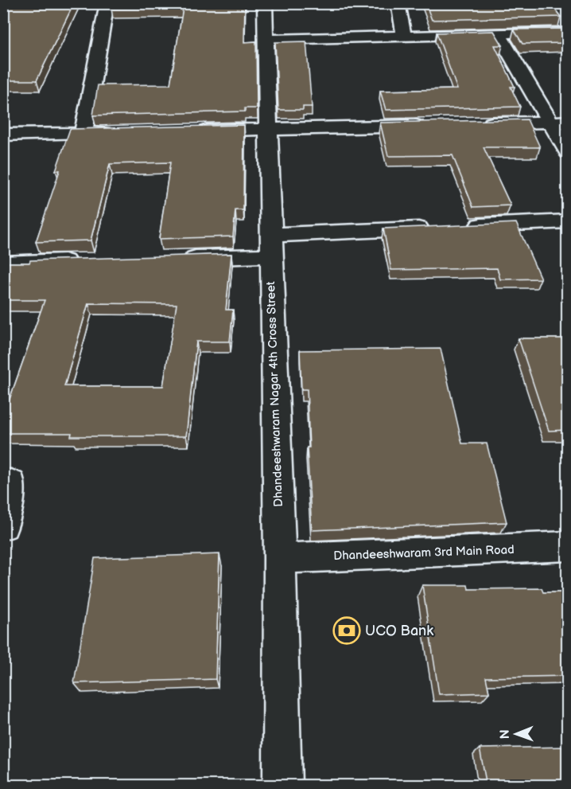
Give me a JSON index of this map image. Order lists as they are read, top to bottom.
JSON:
{
  "streets": {
    "street": ["Dhandeeshwaram Nagar 4th Cross Street", "Dhandeeshwaram 3rd Main Road"]
  },
  "crossings": [
    ["Dhandeeshwaram Nagar 4th Cross Street", "Dhandeeshwaram 3rd Main Road"]
  ],
  "places": {
    "bank": ["UCO Bank"]
  },
  "north": "left"
}
